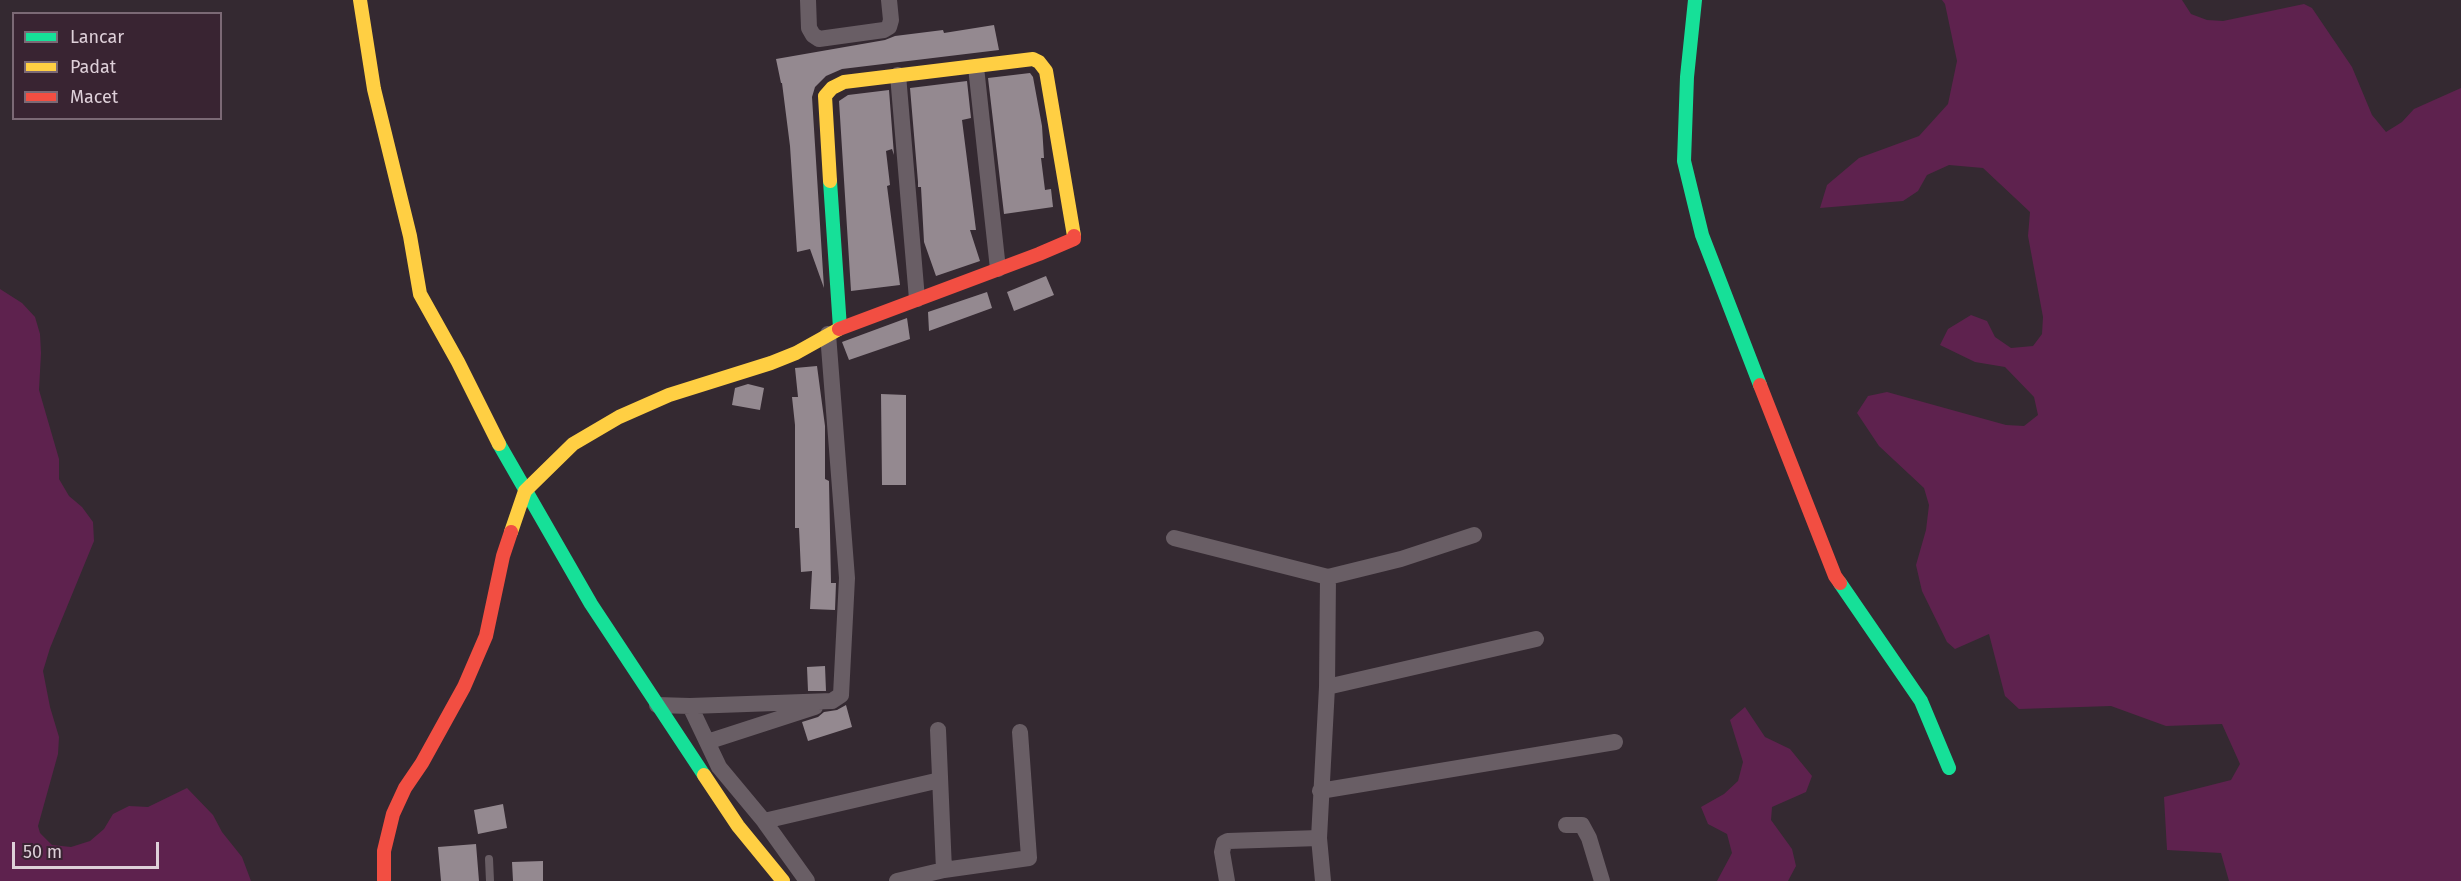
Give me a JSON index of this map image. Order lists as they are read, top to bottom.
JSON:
{
  "legend": ["Lancar", "Padat", "Macet"],
  "scale_bar": "50 m"
}
